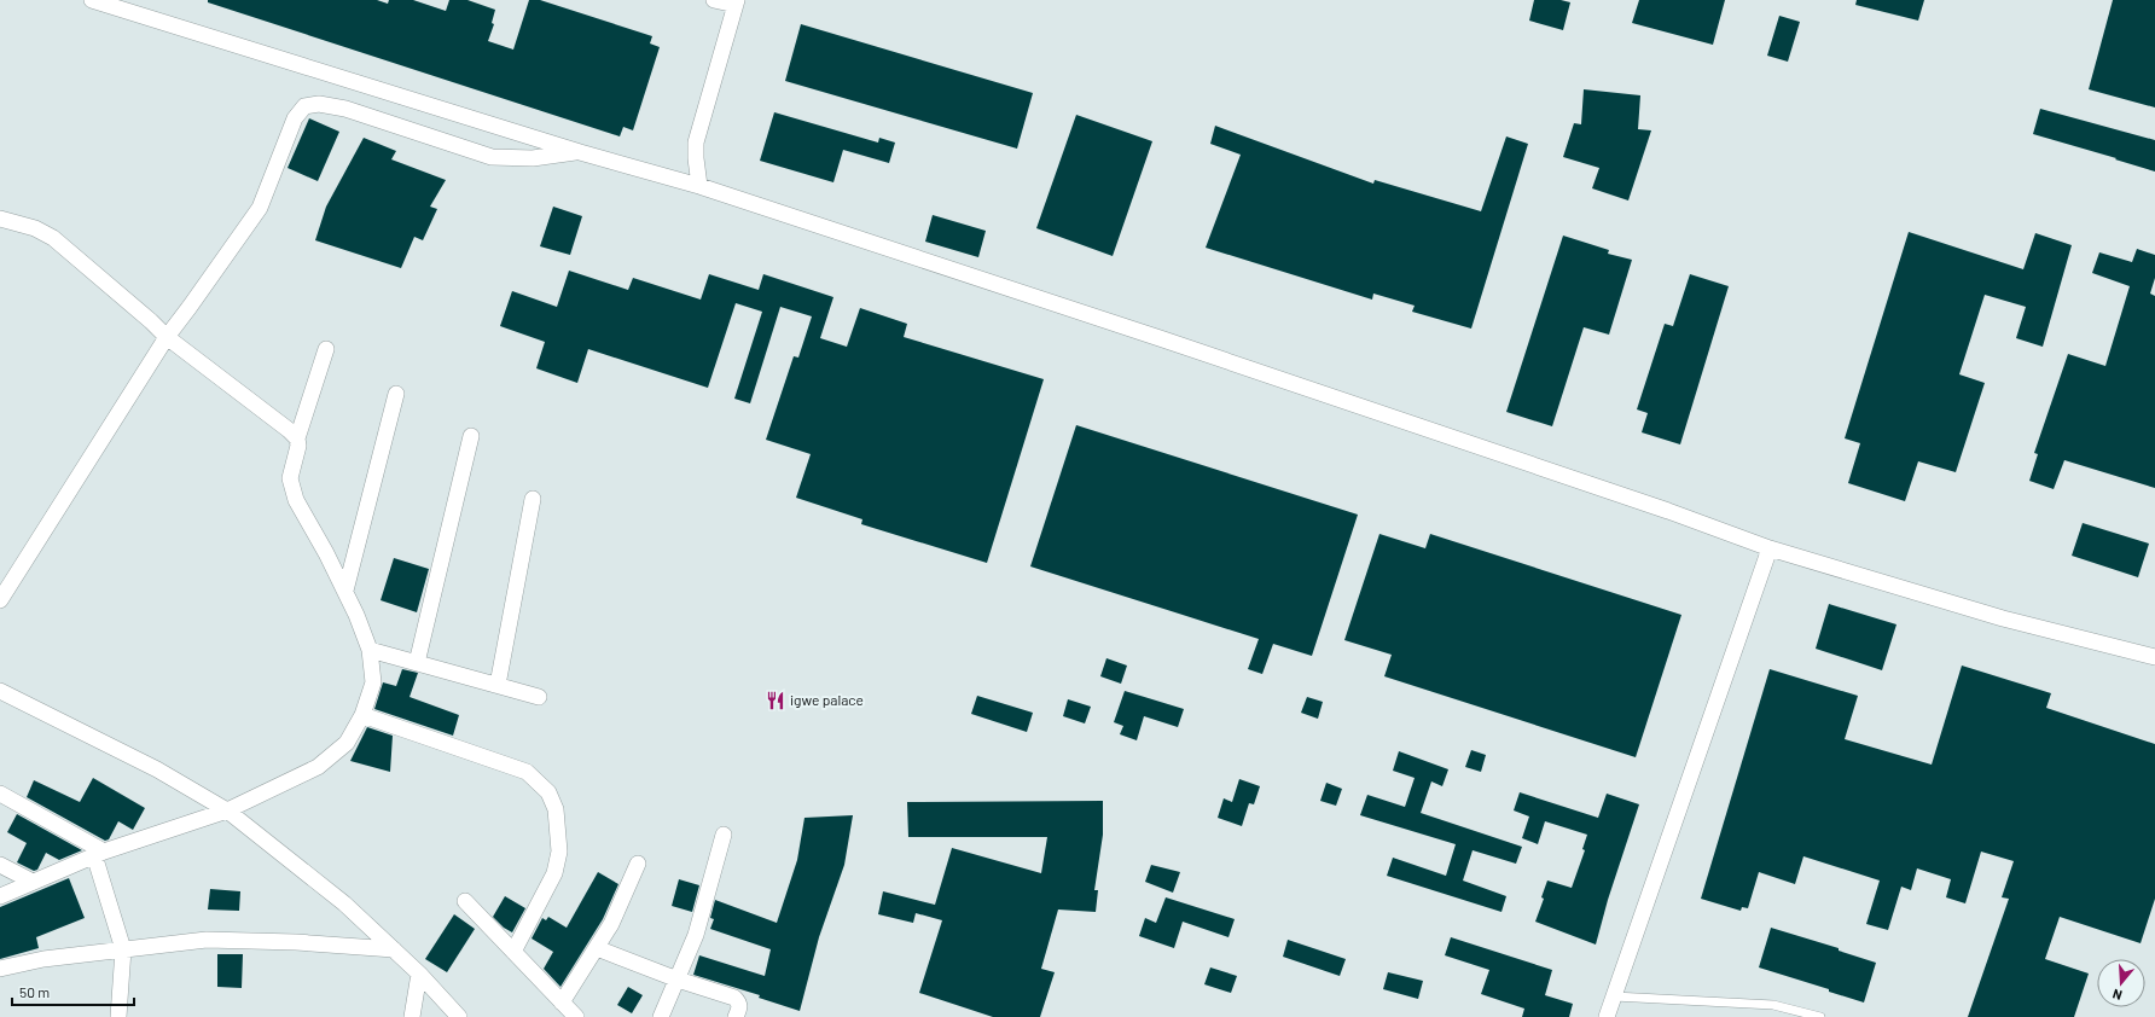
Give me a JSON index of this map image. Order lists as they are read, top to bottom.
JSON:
{
  "places": {
    "restaurant": ["igwe palace"]
  },
  "scale_bar": "50 m",
  "north": "bottom"
}
